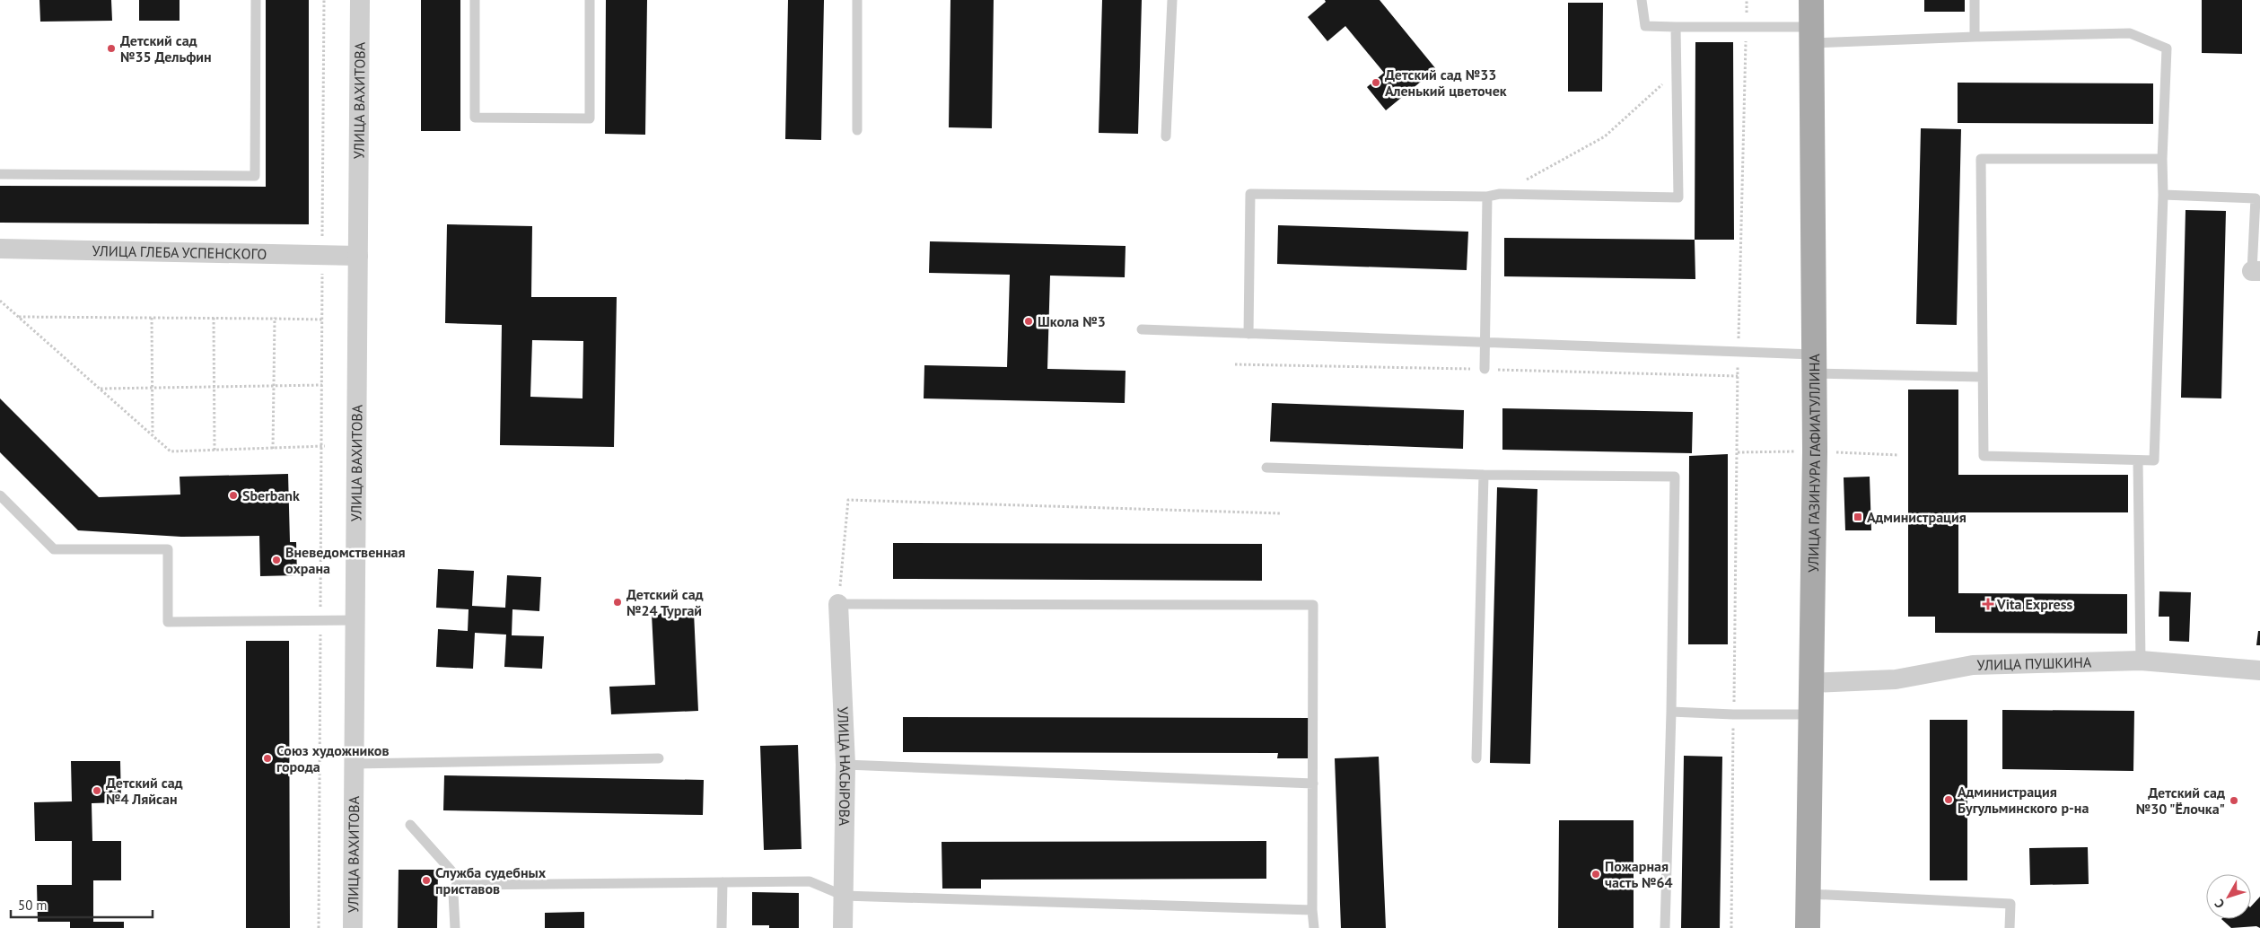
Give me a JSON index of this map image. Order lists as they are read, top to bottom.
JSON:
{
  "streets": {
    "main road": ["УЛИЦА ГАЗИНУРА ГАФИАТУЛЛИНА"],
    "street": [
      "УЛИЦА ВАХИТОВА",
      "УЛИЦА ГЛЕБА УСПЕНСКОГО",
      "УЛИЦА ПУШКИНА",
      "УЛИЦА НАСЫРОВА"
    ]
  },
  "crossings": [
    ["УЛИЦА ВАХИТОВА", "УЛИЦА ГЛЕБА УСПЕНСКОГО"],
    ["УЛИЦА ГАЗИНУРА ГАФИАТУЛЛИНА", "УЛИЦА ПУШКИНА"]
  ],
  "places": {
    "other": [
      "Детский сад №35 Дельфин",
      "Детский сад №33 Аленький цветочек",
      "Школа №3",
      "Sberbank",
      "Вневедомственная охрана",
      "Детский сад №24 Тургай",
      "Союз художников города",
      "Детский сад №4 Ляйсан",
      "Администрация Бугульминского р-на",
      "Детский сад №30 \"Ёлочка\"",
      "Пожарная часть №64",
      "Служба судебных приставов"
    ],
    "transit": ["Администрация"],
    "health": ["Vita Express"]
  },
  "scale_bar": "50 m",
  "north": "bottom left"
}
